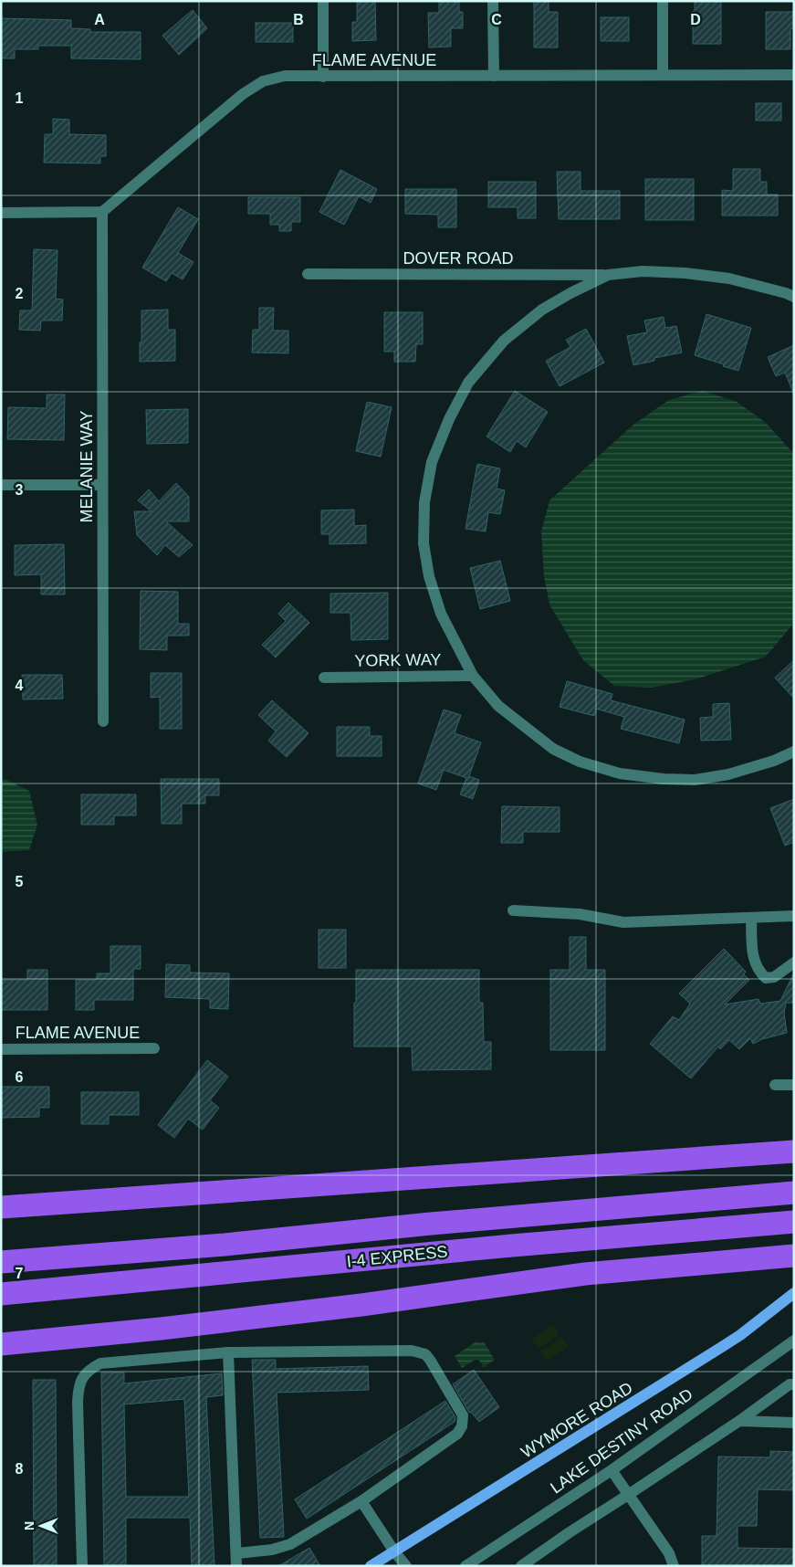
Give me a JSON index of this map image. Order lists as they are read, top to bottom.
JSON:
{
  "streets": {
    "highway": ["I-4 EXPRESS"],
    "main road": ["WYMORE ROAD"],
    "street": [
      "FLAME AVENUE",
      "DOVER ROAD",
      "MELANIE WAY",
      "YORK WAY",
      "LAKE DESTINY ROAD"
    ]
  },
  "crossings": [
    ["FLAME AVENUE", "MELANIE WAY"]
  ],
  "north": "left",
  "grid": {
    "columns": [
      "A",
      "B",
      "C",
      "D"
    ],
    "rows": [
      "1",
      "2",
      "3",
      "4",
      "5",
      "6",
      "7",
      "8"
    ]
  }
}
